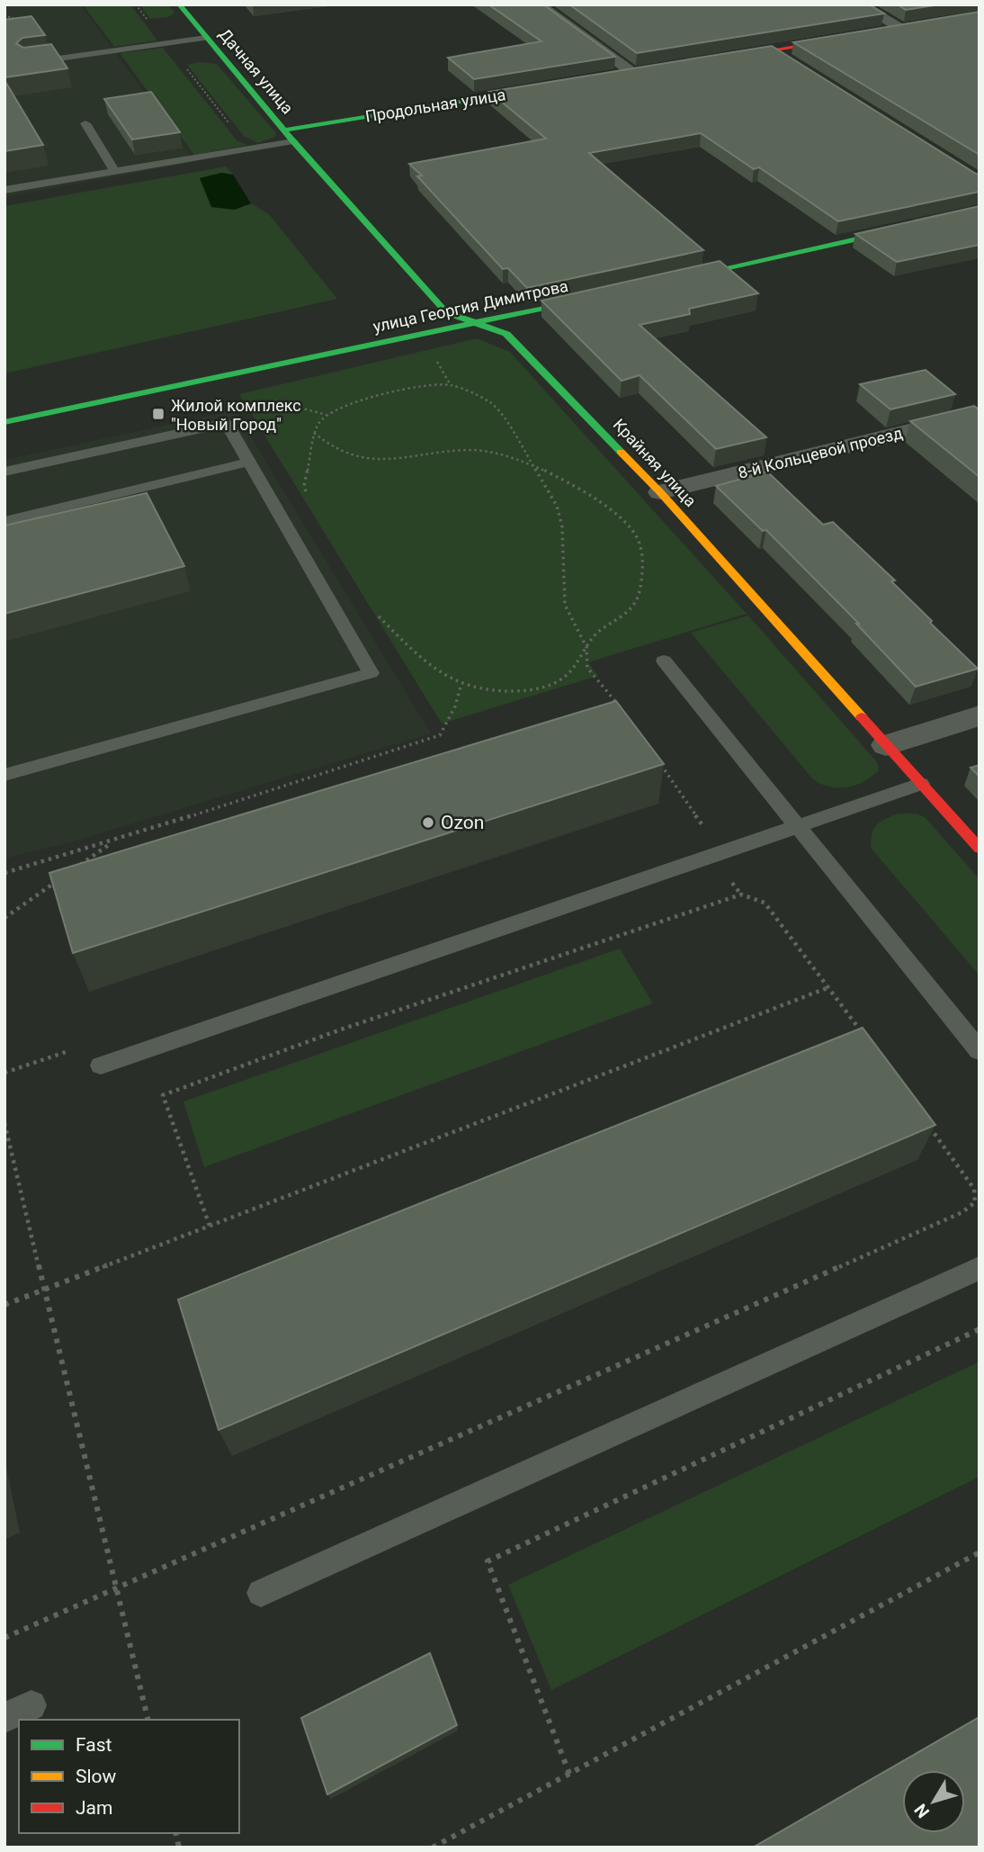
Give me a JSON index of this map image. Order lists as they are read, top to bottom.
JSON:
{
  "streets": {
    "street": [
      "Дачная улица",
      "Продольная улица",
      "улица Георгия Димитрова",
      "8-й Кольцевой проезд",
      "Крайняя улица"
    ]
  },
  "crossings": [
    ["Дачная улица", "Продольная улица"],
    ["Дачная улица", "Крайняя улица"],
    ["Продольная улица", "Крайняя улица"],
    ["улица Георгия Димитрова", "Крайняя улица"],
    ["8-й Кольцевой проезд", "Крайняя улица"]
  ],
  "places": {
    "transit": ["Жилой комплекс \"Новый Город\""],
    "other": ["Ozon"]
  },
  "legend": ["Fast", "Slow", "Jam"],
  "north": "bottom left"
}
